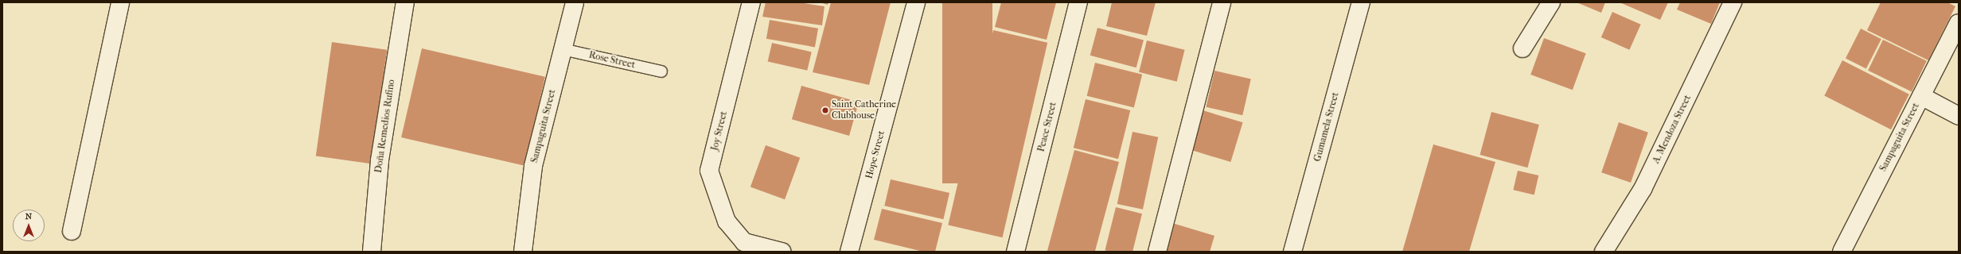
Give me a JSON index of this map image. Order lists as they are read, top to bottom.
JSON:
{
  "streets": {
    "street": [
      "Doña Remedios Rufino",
      "Sampaguita Street",
      "Peace Street",
      "Gumamela Street",
      "A. Mendoza Street",
      "Joy Street",
      "Hope Street"
    ],
    "lane": ["Rose Street"]
  },
  "crossings": [
    ["Rose Street", "Sampaguita Street"]
  ],
  "places": ["Saint Catherine Clubhouse"],
  "north": "top"
}
